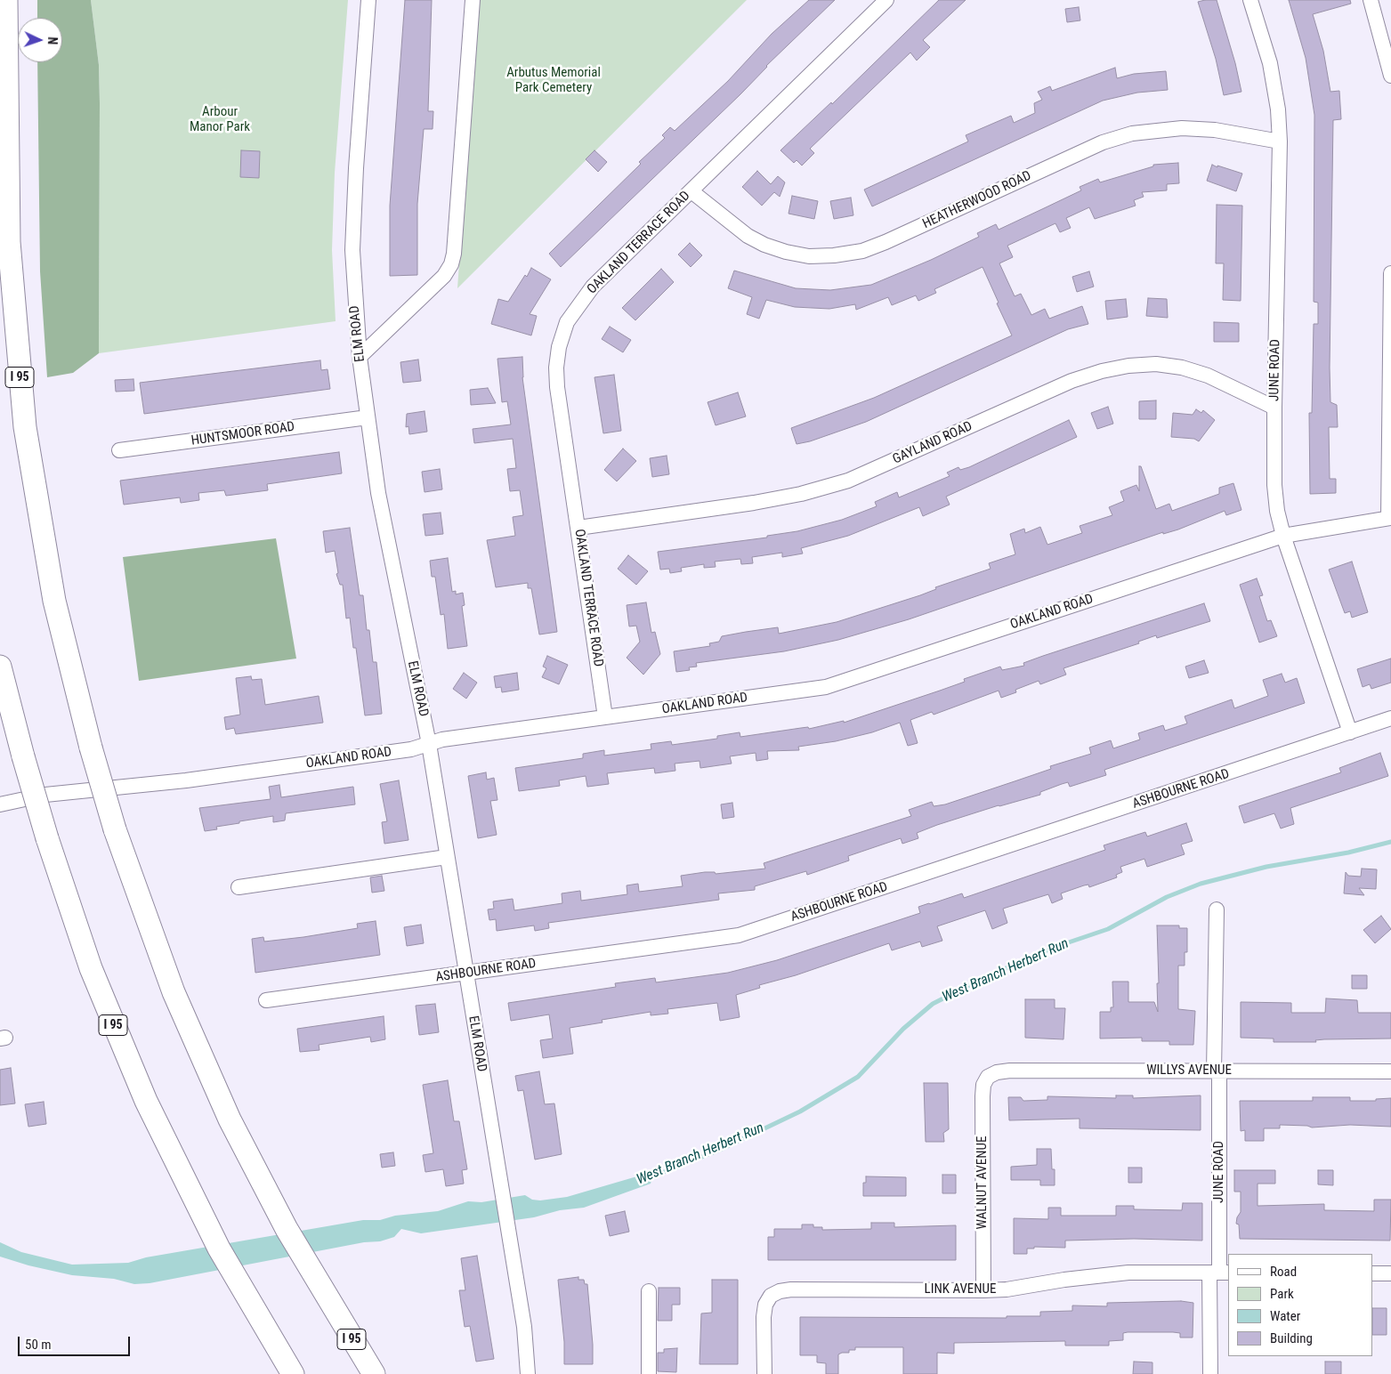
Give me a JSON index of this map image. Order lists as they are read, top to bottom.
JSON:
{
  "streets": {
    "highway": ["I 95"],
    "street": [
      "HEATHERWOOD ROAD",
      "OAKLAND TERRACE ROAD",
      "ELM ROAD",
      "JUNE ROAD",
      "HUNTSMOOR ROAD",
      "GAYLAND ROAD",
      "OAKLAND ROAD",
      "ASHBOURNE ROAD",
      "WILLYS AVENUE",
      "WALNUT AVENUE",
      "LINK AVENUE"
    ]
  },
  "crossings": [
    ["HEATHERWOOD ROAD", "OAKLAND TERRACE ROAD"],
    ["HEATHERWOOD ROAD", "JUNE ROAD"],
    ["OAKLAND TERRACE ROAD", "GAYLAND ROAD"],
    ["OAKLAND TERRACE ROAD", "OAKLAND ROAD"],
    ["ELM ROAD", "HUNTSMOOR ROAD"],
    ["ELM ROAD", "OAKLAND ROAD"],
    ["ELM ROAD", "ASHBOURNE ROAD"],
    ["JUNE ROAD", "GAYLAND ROAD"],
    ["JUNE ROAD", "OAKLAND ROAD"],
    ["JUNE ROAD", "ASHBOURNE ROAD"],
    ["JUNE ROAD", "WILLYS AVENUE"],
    ["JUNE ROAD", "LINK AVENUE"],
    ["WILLYS AVENUE", "WALNUT AVENUE"],
    ["WALNUT AVENUE", "LINK AVENUE"]
  ],
  "water": ["West Branch Herbert Run"],
  "parks": ["Arbutus Memorial Park Cemetery", "Arbour Manor Park"],
  "legend": [
    "Road",
    "Park",
    "Water",
    "Building"
  ],
  "scale_bar": "50 m",
  "north": "right"
}
